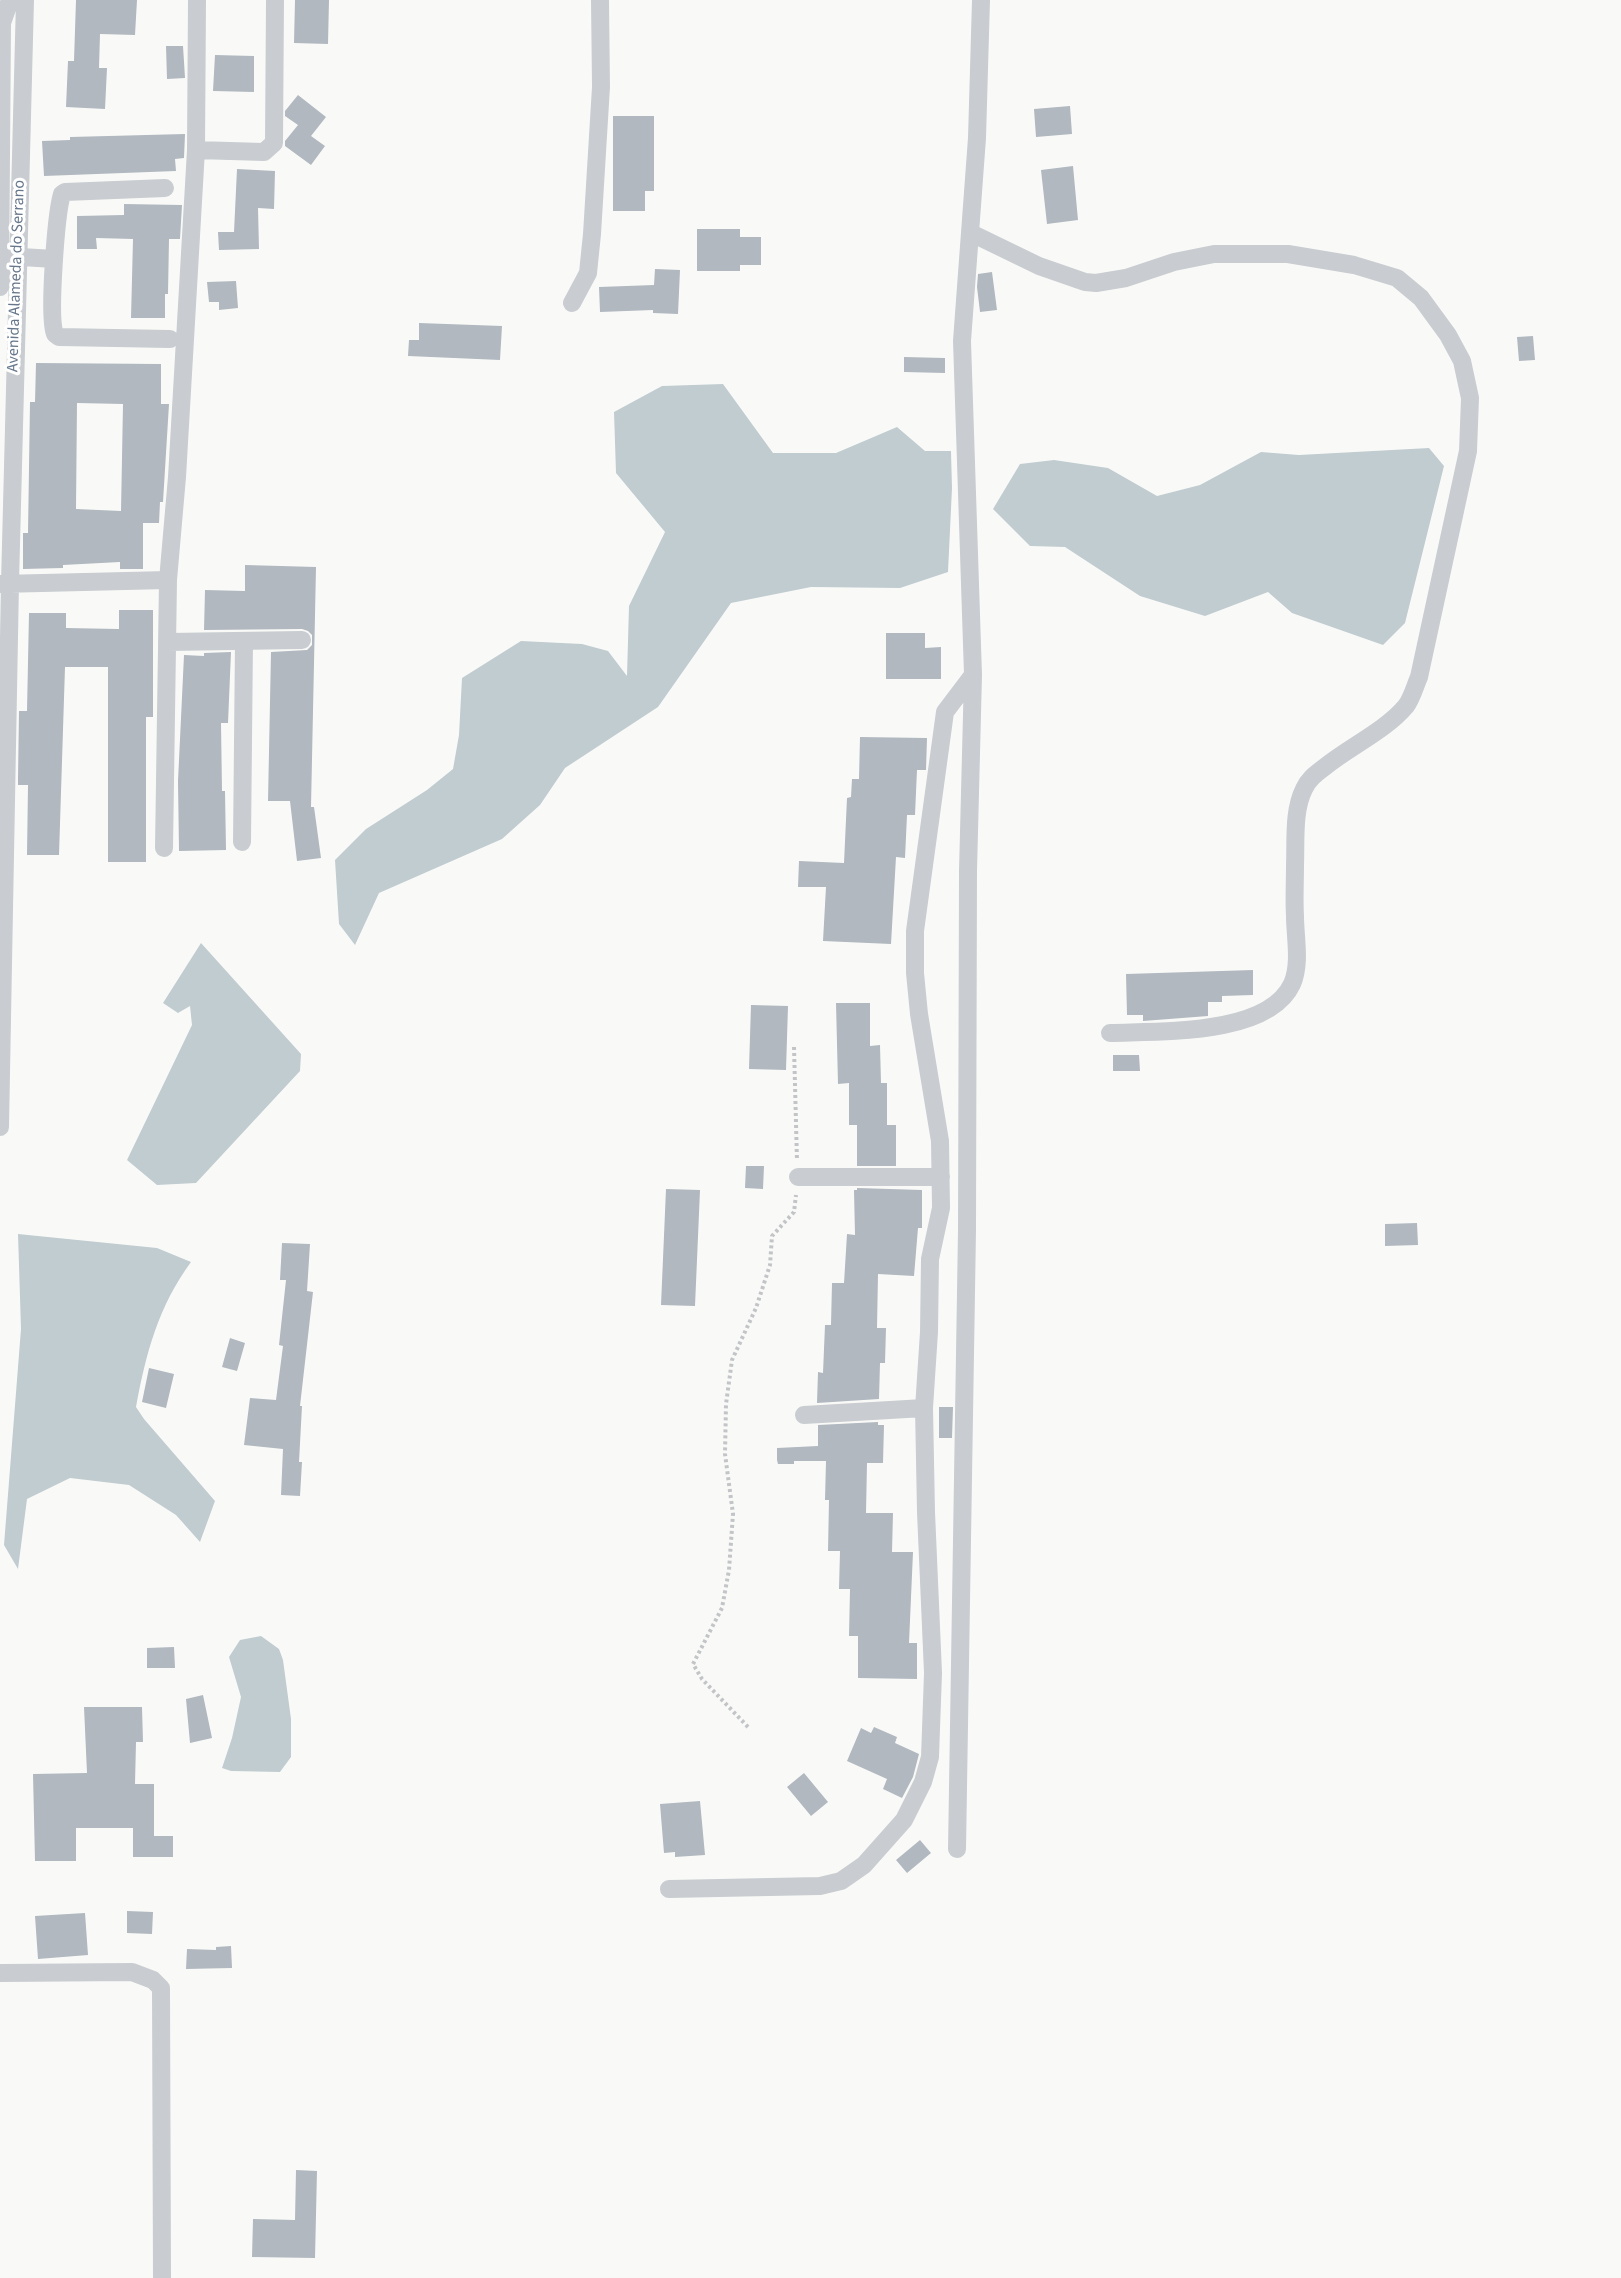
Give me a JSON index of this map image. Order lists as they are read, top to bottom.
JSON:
{
  "streets": {
    "street": ["Avenida Alameda do Serrano"]
  }
}
